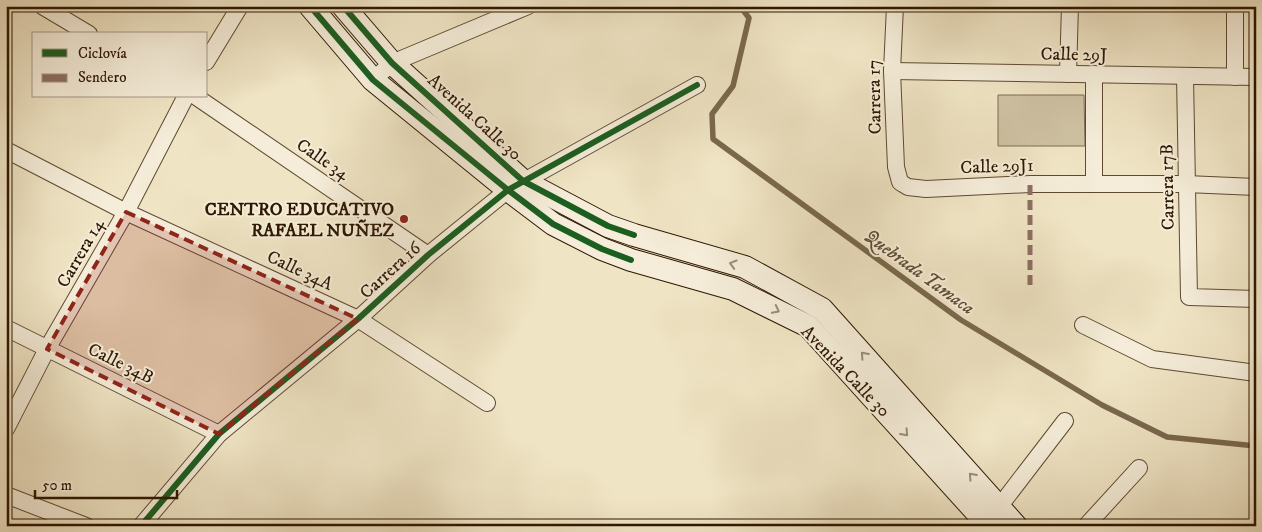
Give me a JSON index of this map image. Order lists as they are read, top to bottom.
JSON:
{
  "streets": {
    "main road": ["Avenida Calle 30"],
    "street": [
      "Calle 29J",
      "Carrera 17",
      "Calle 34",
      "Calle 29J1",
      "Carrera 17B",
      "Carrera 14",
      "Calle 34A",
      "Carrera 16",
      "Calle 34B"
    ]
  },
  "crossings": [
    ["Calle 29J", "Carrera 17"],
    ["Calle 29J", "Carrera 17B"],
    ["Carrera 17", "Calle 29J1"],
    ["Avenida Calle 30", "Carrera 16"],
    ["Calle 34", "Carrera 16"],
    ["Calle 29J1", "Carrera 17B"],
    ["Carrera 14", "Calle 34A"],
    ["Carrera 14", "Calle 34B"],
    ["Calle 34A", "Carrera 16"],
    ["Carrera 16", "Calle 34B"]
  ],
  "water": ["Quebrada Tamaca"],
  "places": ["CENTRO EDUCATIVO RAFAEL NUÑEZ"],
  "legend": ["Ciclovía", "Sendero"],
  "scale_bar": "50 m"
}
